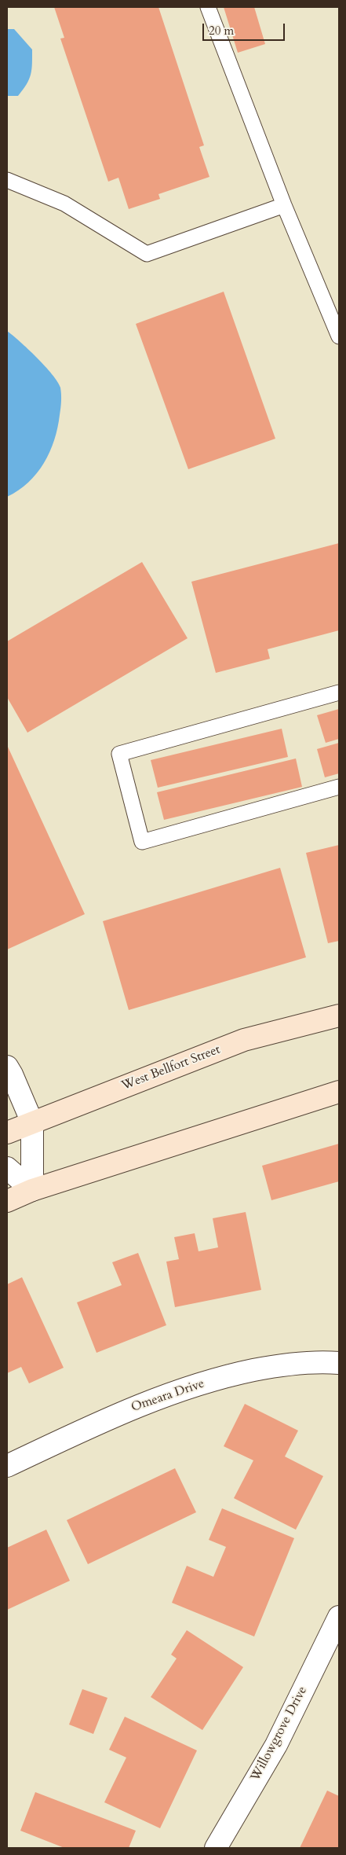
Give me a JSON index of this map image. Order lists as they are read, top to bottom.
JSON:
{
  "streets": {
    "main road": ["West Bellfort Street"],
    "street": ["Omeara Drive", "Willowgrove Drive"]
  },
  "scale_bar": "20 m"
}
